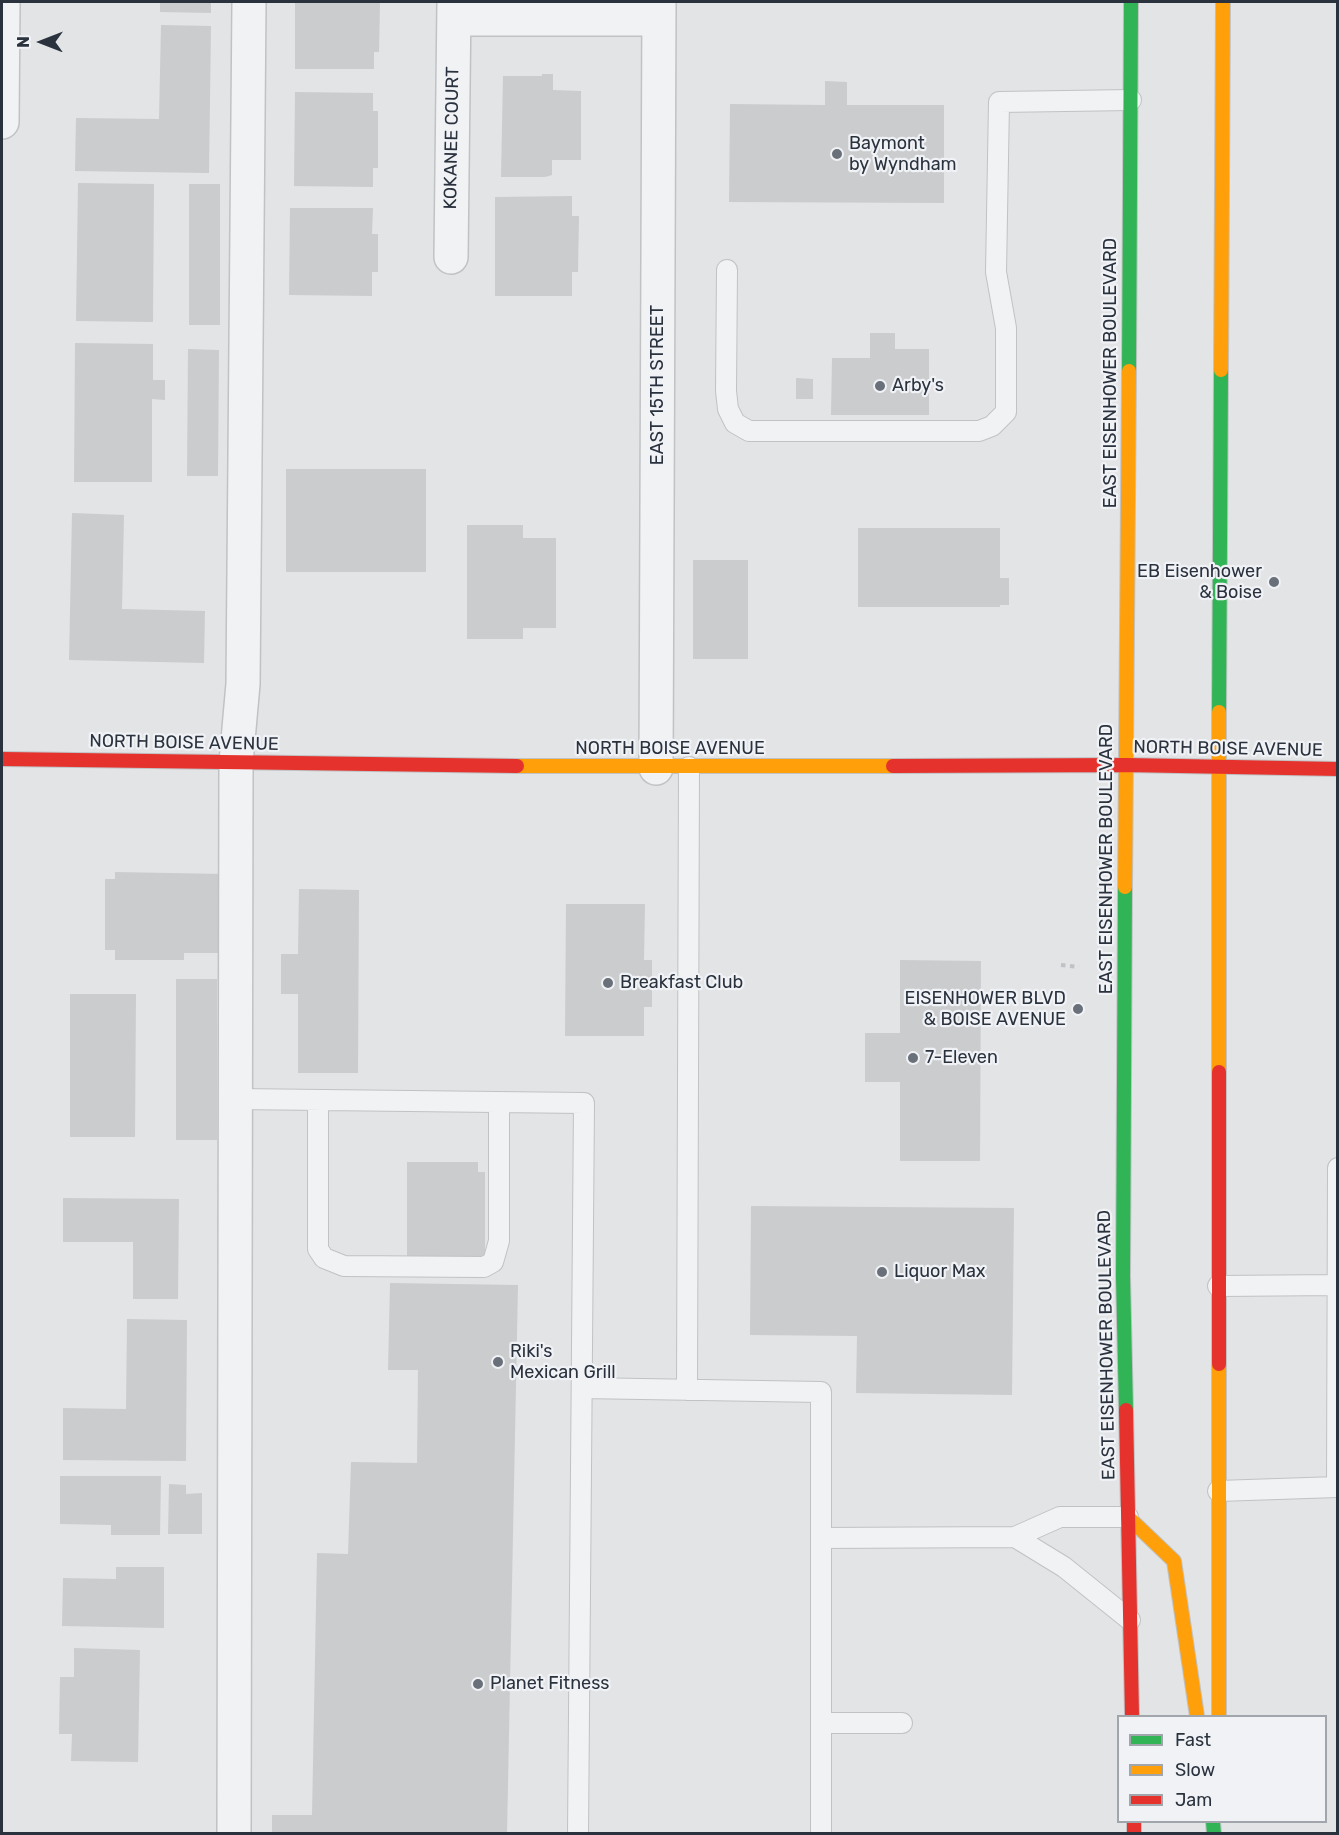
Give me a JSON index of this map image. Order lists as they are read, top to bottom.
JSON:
{
  "streets": {
    "main road": ["EAST EISENHOWER BOULEVARD", "NORTH BOISE AVENUE"],
    "street": ["KOKANEE COURT", "EAST 15TH STREET"]
  },
  "crossings": [
    ["KOKANEE COURT", "EAST 15TH STREET"],
    ["EAST EISENHOWER BOULEVARD", "NORTH BOISE AVENUE"],
    ["EAST 15TH STREET", "NORTH BOISE AVENUE"]
  ],
  "places": [
    "Baymont by Wyndham",
    "Arby's",
    "EB Eisenhower & Boise",
    "Breakfast Club",
    "EISENHOWER BLVD & BOISE AVENUE",
    "7-Eleven",
    "Liquor Max",
    "Riki's Mexican Grill",
    "Planet Fitness"
  ],
  "legend": ["Fast", "Slow", "Jam"],
  "north": "left"
}
